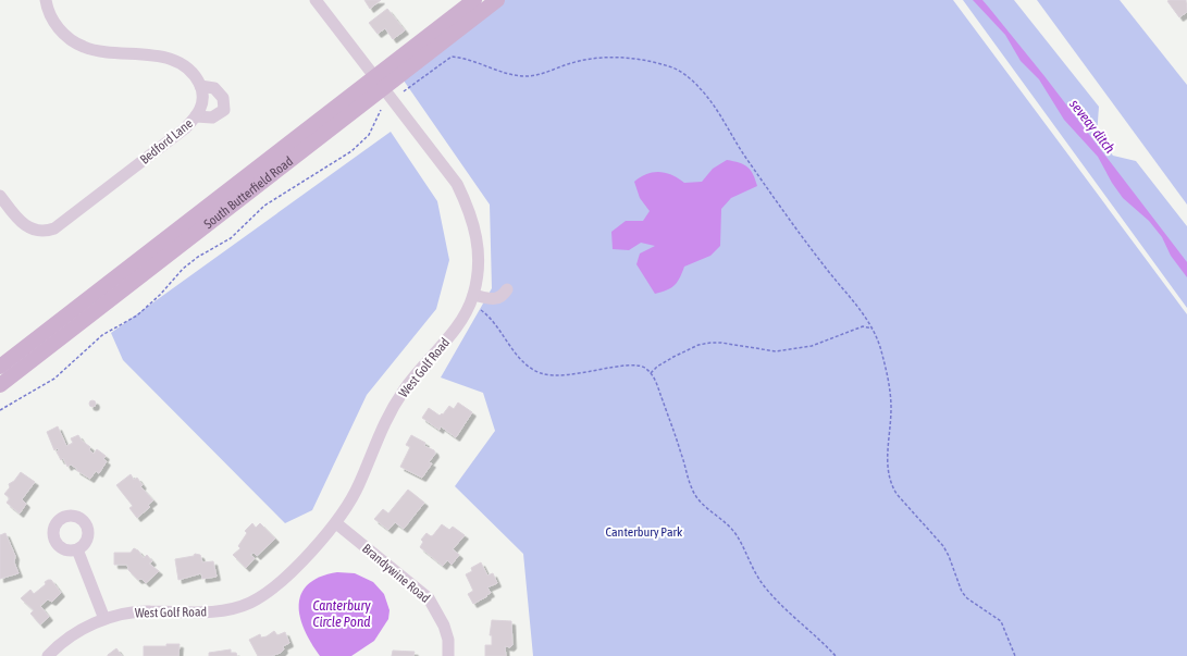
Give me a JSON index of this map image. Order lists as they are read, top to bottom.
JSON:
{
  "streets": {
    "main road": ["South Butterfield Road"],
    "street": ["Bedford Lane", "West Golf Road", "Brandywine Road"]
  },
  "crossings": [
    ["South Butterfield Road", "West Golf Road"],
    ["West Golf Road", "Brandywine Road"]
  ],
  "water": ["seveay ditch", "Canterbury Circle Pond"],
  "parks": ["Canterbury Park"]
}
